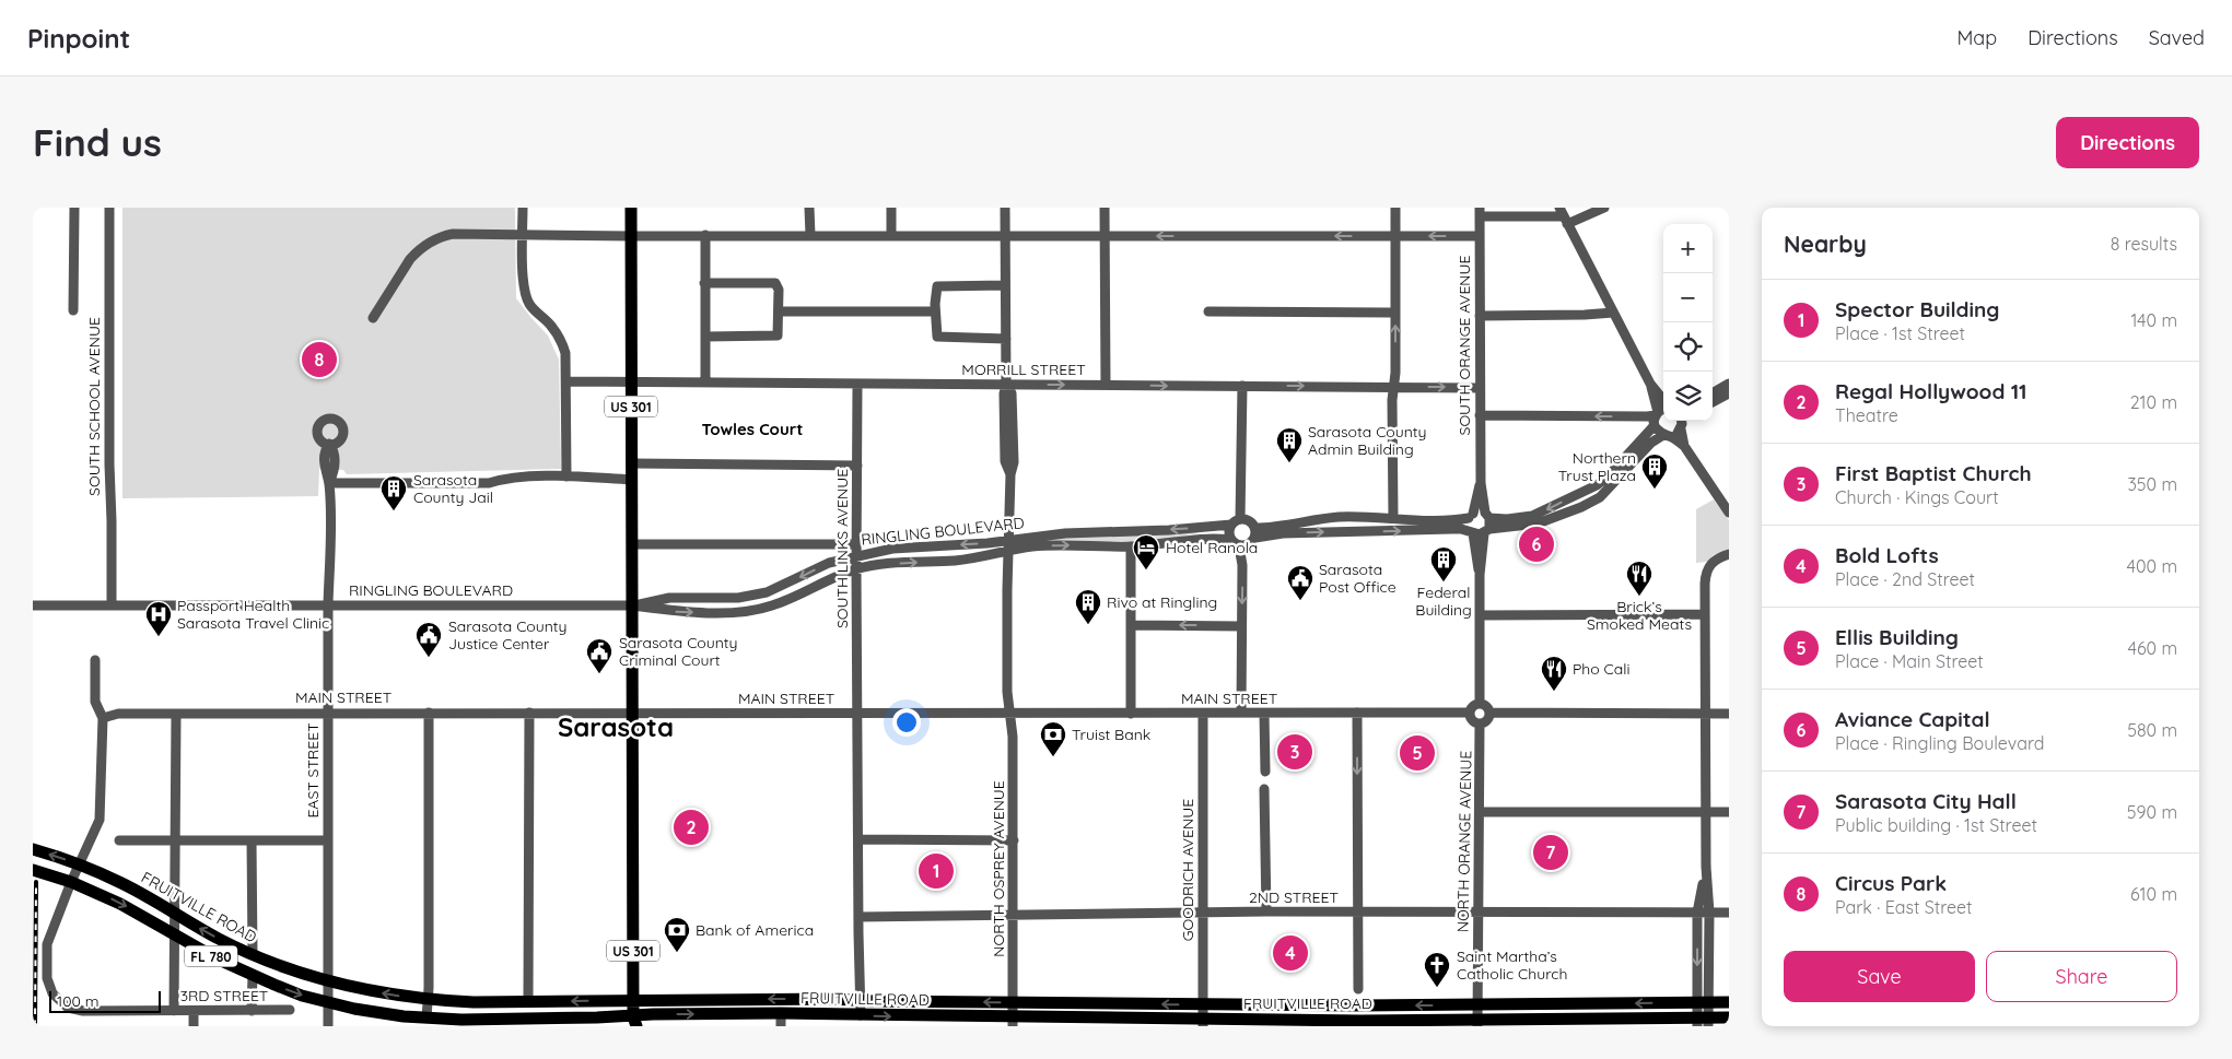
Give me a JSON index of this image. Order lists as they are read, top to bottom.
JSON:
{
  "streets": {
    "main road": ["US 301", "FRUITVILLE ROAD", "FL 780"],
    "street": [
      "SOUTH ORANGE AVENUE",
      "MORRILL STREET",
      "SOUTH SCHOOL AVENUE",
      "RINGLING BOULEVARD",
      "SOUTH LINKS AVENUE",
      "MAIN STREET",
      "EAST STREET",
      "NORTH ORANGE AVENUE",
      "NORTH OSPREY AVENUE",
      "GOODRICH AVENUE",
      "2ND STREET",
      "3RD STREET"
    ]
  },
  "crossings": [
    ["SOUTH ORANGE AVENUE", "MORRILL STREET"],
    ["SOUTH ORANGE AVENUE", "MAIN STREET"],
    ["SOUTH ORANGE AVENUE", "NORTH ORANGE AVENUE"],
    ["MORRILL STREET", "US 301"],
    ["MORRILL STREET", "SOUTH LINKS AVENUE"],
    ["MORRILL STREET", "NORTH OSPREY AVENUE"],
    ["SOUTH SCHOOL AVENUE", "RINGLING BOULEVARD"],
    ["US 301", "RINGLING BOULEVARD"],
    ["US 301", "MAIN STREET"],
    ["US 301", "FRUITVILLE ROAD"],
    ["RINGLING BOULEVARD", "SOUTH LINKS AVENUE"],
    ["RINGLING BOULEVARD", "EAST STREET"],
    ["RINGLING BOULEVARD", "NORTH OSPREY AVENUE"],
    ["SOUTH LINKS AVENUE", "MAIN STREET"],
    ["SOUTH LINKS AVENUE", "2ND STREET"],
    ["SOUTH LINKS AVENUE", "FRUITVILLE ROAD"],
    ["MAIN STREET", "EAST STREET"],
    ["MAIN STREET", "NORTH ORANGE AVENUE"],
    ["MAIN STREET", "NORTH OSPREY AVENUE"],
    ["MAIN STREET", "GOODRICH AVENUE"],
    ["MAIN STREET", "3RD STREET"],
    ["EAST STREET", "FRUITVILLE ROAD"],
    ["NORTH ORANGE AVENUE", "2ND STREET"],
    ["NORTH ORANGE AVENUE", "FRUITVILLE ROAD"],
    ["NORTH OSPREY AVENUE", "2ND STREET"],
    ["NORTH OSPREY AVENUE", "FRUITVILLE ROAD"],
    ["GOODRICH AVENUE", "2ND STREET"],
    ["GOODRICH AVENUE", "FRUITVILLE ROAD"],
    ["FRUITVILLE ROAD", "3RD STREET"]
  ],
  "districts": ["Towles Court", "Sarasota"],
  "places": {
    "building": [
      "Sarasota County Admin Building",
      "Northern Trust Plaza",
      "Sarasota County Jail",
      "Federal Building",
      "Rivo at Ringling"
    ],
    "hotel": ["Hotel Ranola"],
    "restaurant": ["Brick’s Smoked Meats", "Pho Cali"],
    "public building": ["Sarasota Post Office", "Sarasota County Justice Center", "Sarasota County Criminal Court"],
    "hospital": ["Passport Health Sarasota Travel Clinic"],
    "bank": ["Truist Bank", "Bank of America"],
    "church": ["Saint Martha’s Catholic Church"]
  },
  "scale_bar": "100 m",
  "page": {
    "header": "Pinpoint",
    "nav": ["Map", "Directions", "Saved"],
    "buttons": [
      "Directions",
      ["Save", "Share"]
    ],
    "title": "Find us",
    "heading": ["Nearby", "8 results"],
    "map_buttons": ["+", "−"],
    "list": [
      {
        "mark": "1",
        "name": "Spector Building",
        "note": "Place · 1st Street",
        "value": "140 m"
      },
      {
        "mark": "2",
        "name": "Regal Hollywood 11",
        "note": "Theatre",
        "value": "210 m"
      },
      {
        "mark": "3",
        "name": "First Baptist Church",
        "note": "Church · Kings Court",
        "value": "350 m"
      },
      {
        "mark": "4",
        "name": "Bold Lofts",
        "note": "Place · 2nd Street",
        "value": "400 m"
      },
      {
        "mark": "5",
        "name": "Ellis Building",
        "note": "Place · Main Street",
        "value": "460 m"
      },
      {
        "mark": "6",
        "name": "Aviance Capital",
        "note": "Place · Ringling Boulevard",
        "value": "580 m"
      },
      {
        "mark": "7",
        "name": "Sarasota City Hall",
        "note": "Public building · 1st Street",
        "value": "590 m"
      },
      {
        "mark": "8",
        "name": "Circus Park",
        "note": "Park · East Street",
        "value": "610 m"
      }
    ],
    "pins": [
      "8",
      "6",
      "3",
      "5",
      "2",
      "7",
      "1",
      "4"
    ],
    "scale": "100 m"
  }
}
